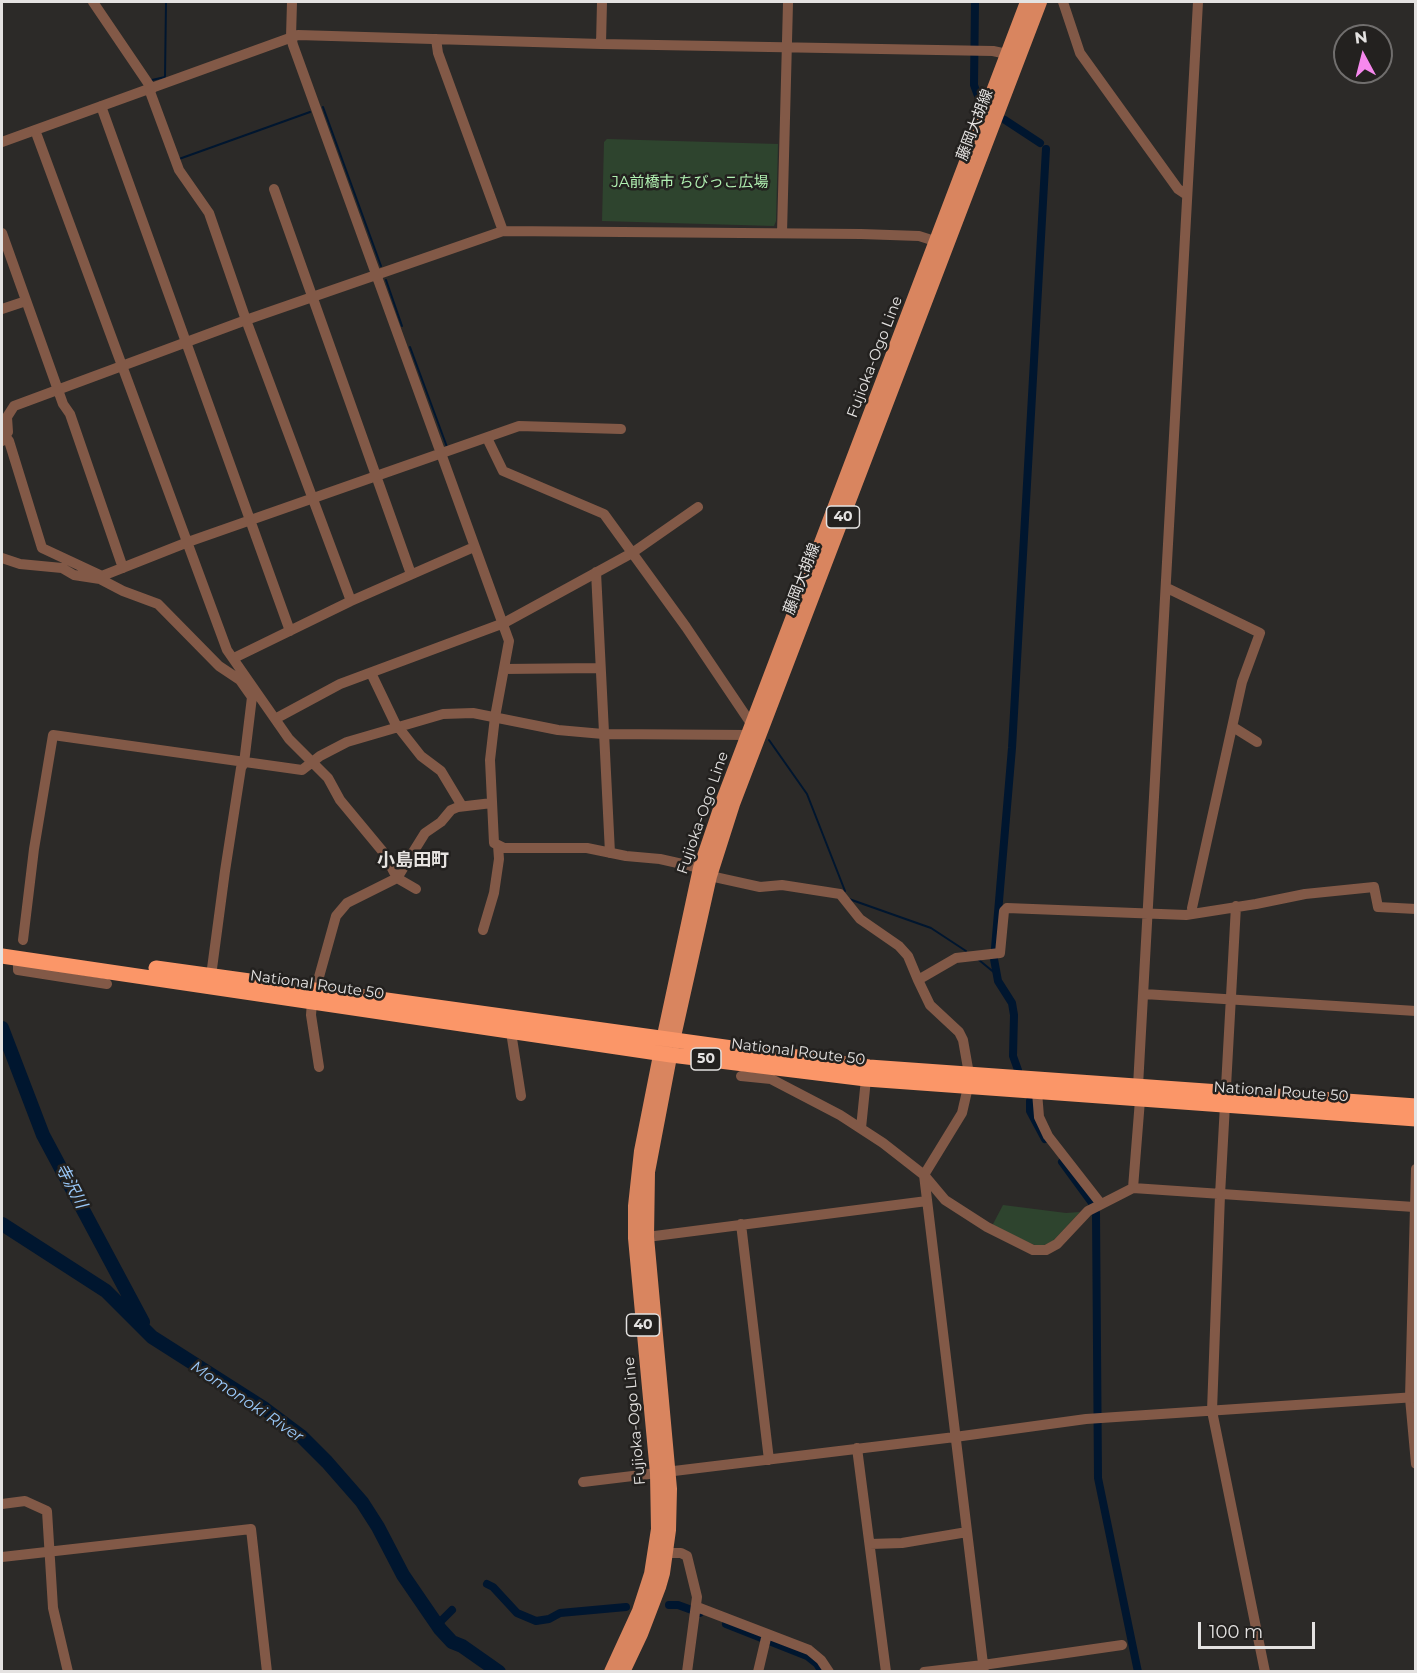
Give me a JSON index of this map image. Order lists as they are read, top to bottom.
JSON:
{
  "streets": {
    "highway": ["National Route 50", "50"],
    "main road": ["藤岡大胡線", "Fujioka-Ogo Line", "40"]
  },
  "crossings": [
    ["藤岡大胡線", "Fujioka-Ogo Line"],
    ["Fujioka-Ogo Line", "National Route 50"]
  ],
  "districts": ["小島田町"],
  "water": ["寺沢川", "Momonoki River"],
  "parks": ["JA前橋市 ちびっこ広場"],
  "scale_bar": "100 m",
  "north": "top"
}
